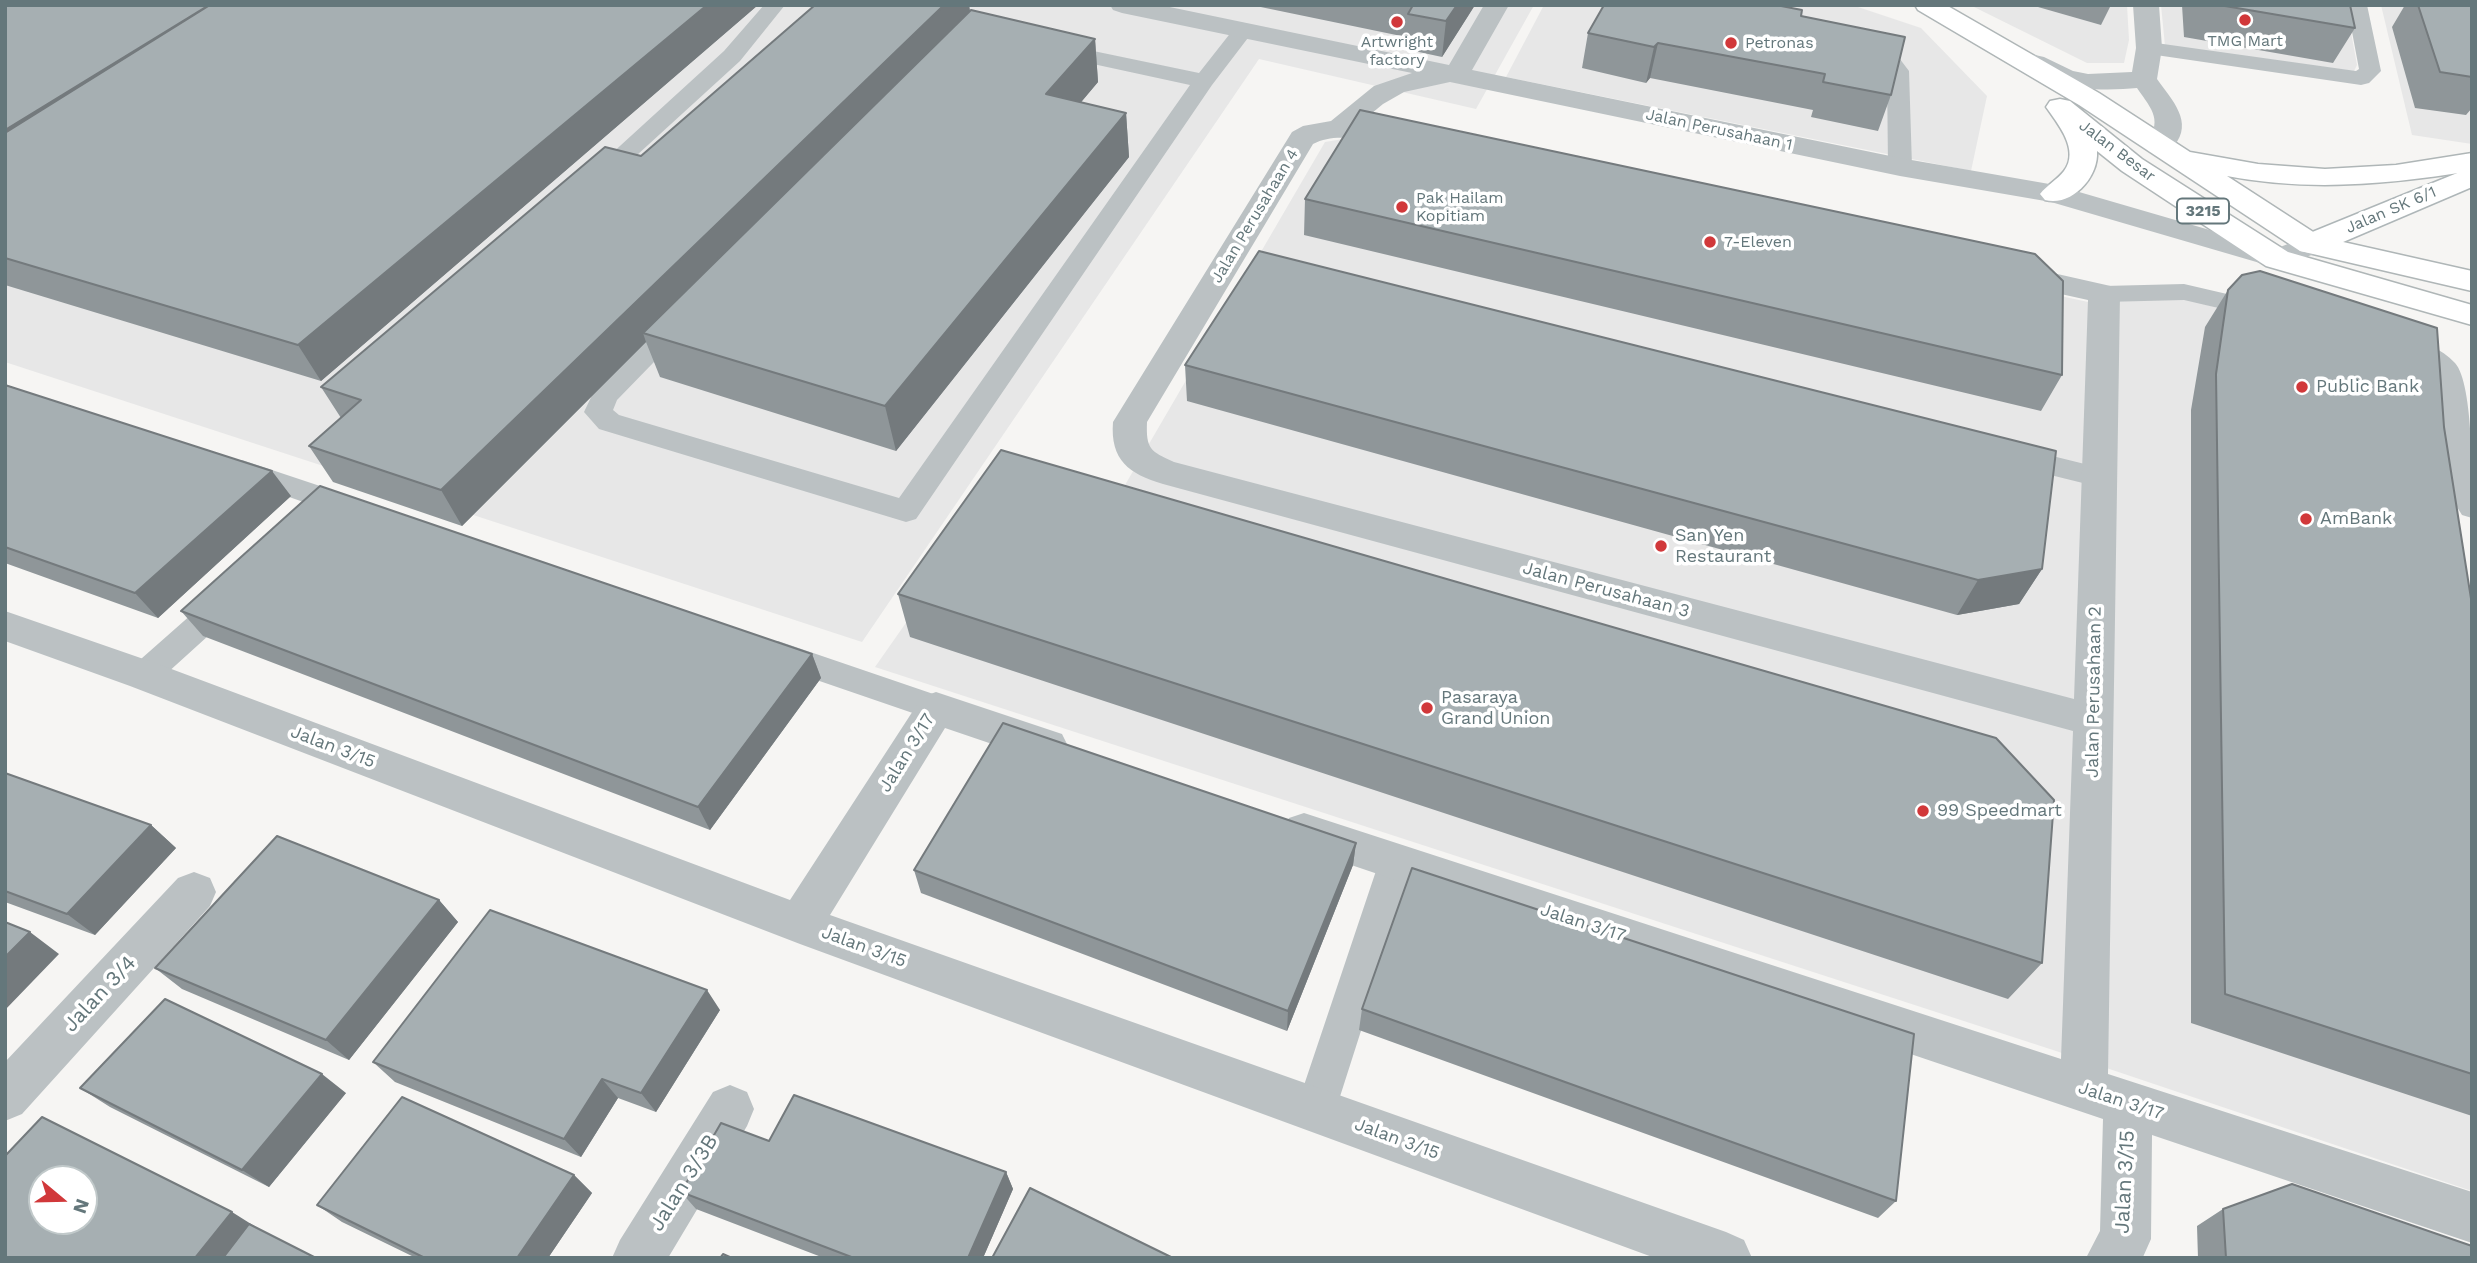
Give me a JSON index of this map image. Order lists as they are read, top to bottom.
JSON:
{
  "streets": {
    "main road": ["Jalan Besar", "Jalan SK 6/1", "3215"],
    "street": [
      "Jalan Perusahaan 1",
      "Jalan Perusahaan 4",
      "Jalan Perusahaan 3",
      "Jalan Perusahaan 2",
      "Jalan 3/15",
      "Jalan 3/17",
      "Jalan 3/4",
      "Jalan 3/3B"
    ]
  },
  "crossings": [
    ["Jalan Perusahaan 1", "Jalan Besar"],
    ["Jalan Besar", "Jalan SK 6/1"],
    ["Jalan Perusahaan 4", "Jalan Perusahaan 3"],
    ["Jalan Perusahaan 3", "Jalan Perusahaan 2"],
    ["Jalan Perusahaan 2", "Jalan 3/15"],
    ["Jalan Perusahaan 2", "Jalan 3/17"],
    ["Jalan 3/15", "Jalan 3/17"]
  ],
  "places": [
    "TMG Mart",
    "Artwright factory",
    "Petronas",
    "Pak Hailam Kopitiam",
    "7-Eleven",
    "Public Bank",
    "AmBank",
    "San Yen Restaurant",
    "Pasaraya Grand Union",
    "99 Speedmart"
  ],
  "north": "right"
}
